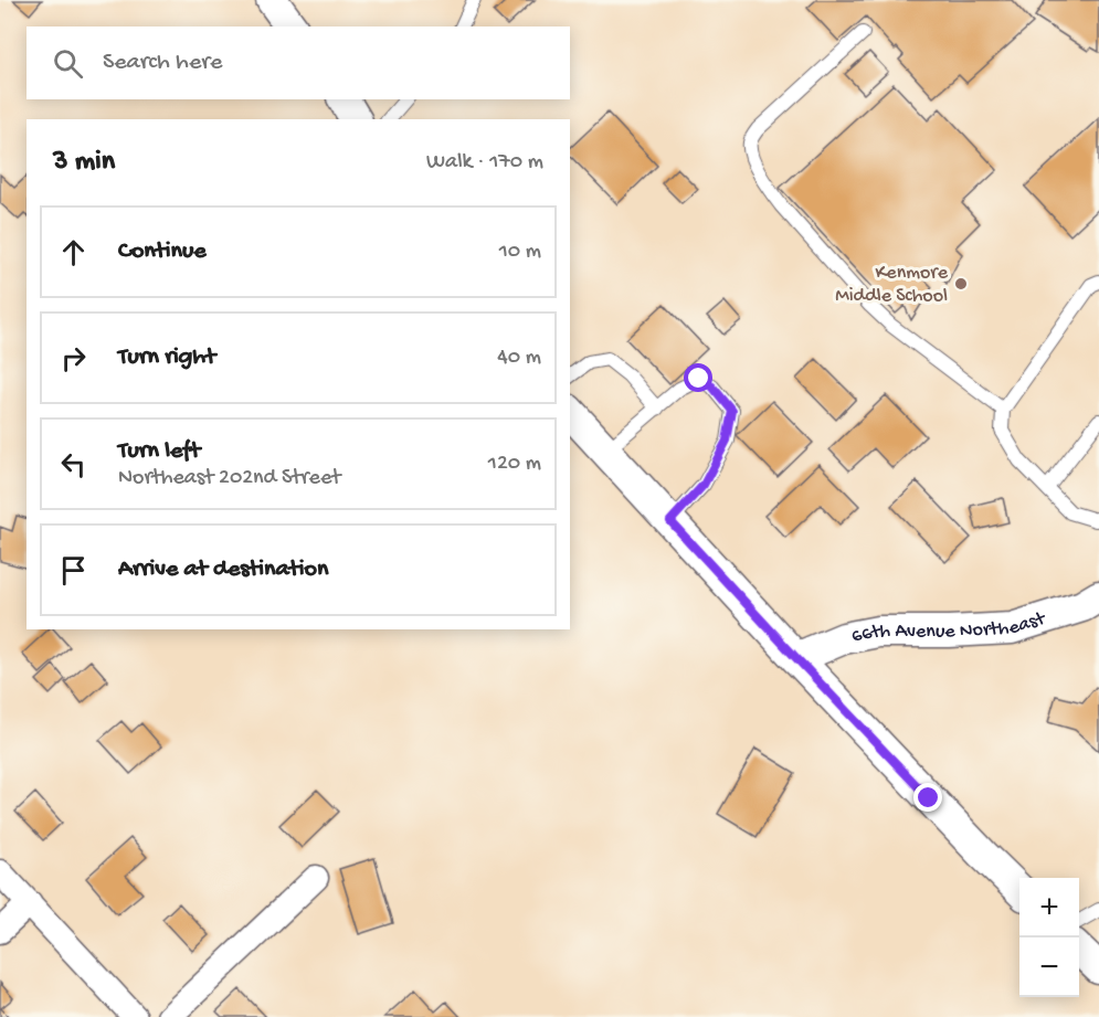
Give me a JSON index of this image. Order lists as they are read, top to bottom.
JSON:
{
  "streets": {
    "street": ["66th Avenue Northeast"]
  },
  "places": ["Kenmore Middle School"],
  "page": {
    "search": "Search here",
    "heading": ["3 min", "Walk · 170 m"],
    "list": [
      ["Continue", "10 m"],
      ["Turn right", "40 m"],
      ["Turn left", "Northeast 202nd Street", "120 m"],
      "Arrive at destination"
    ],
    "map_buttons": ["+", "−"]
  }
}
